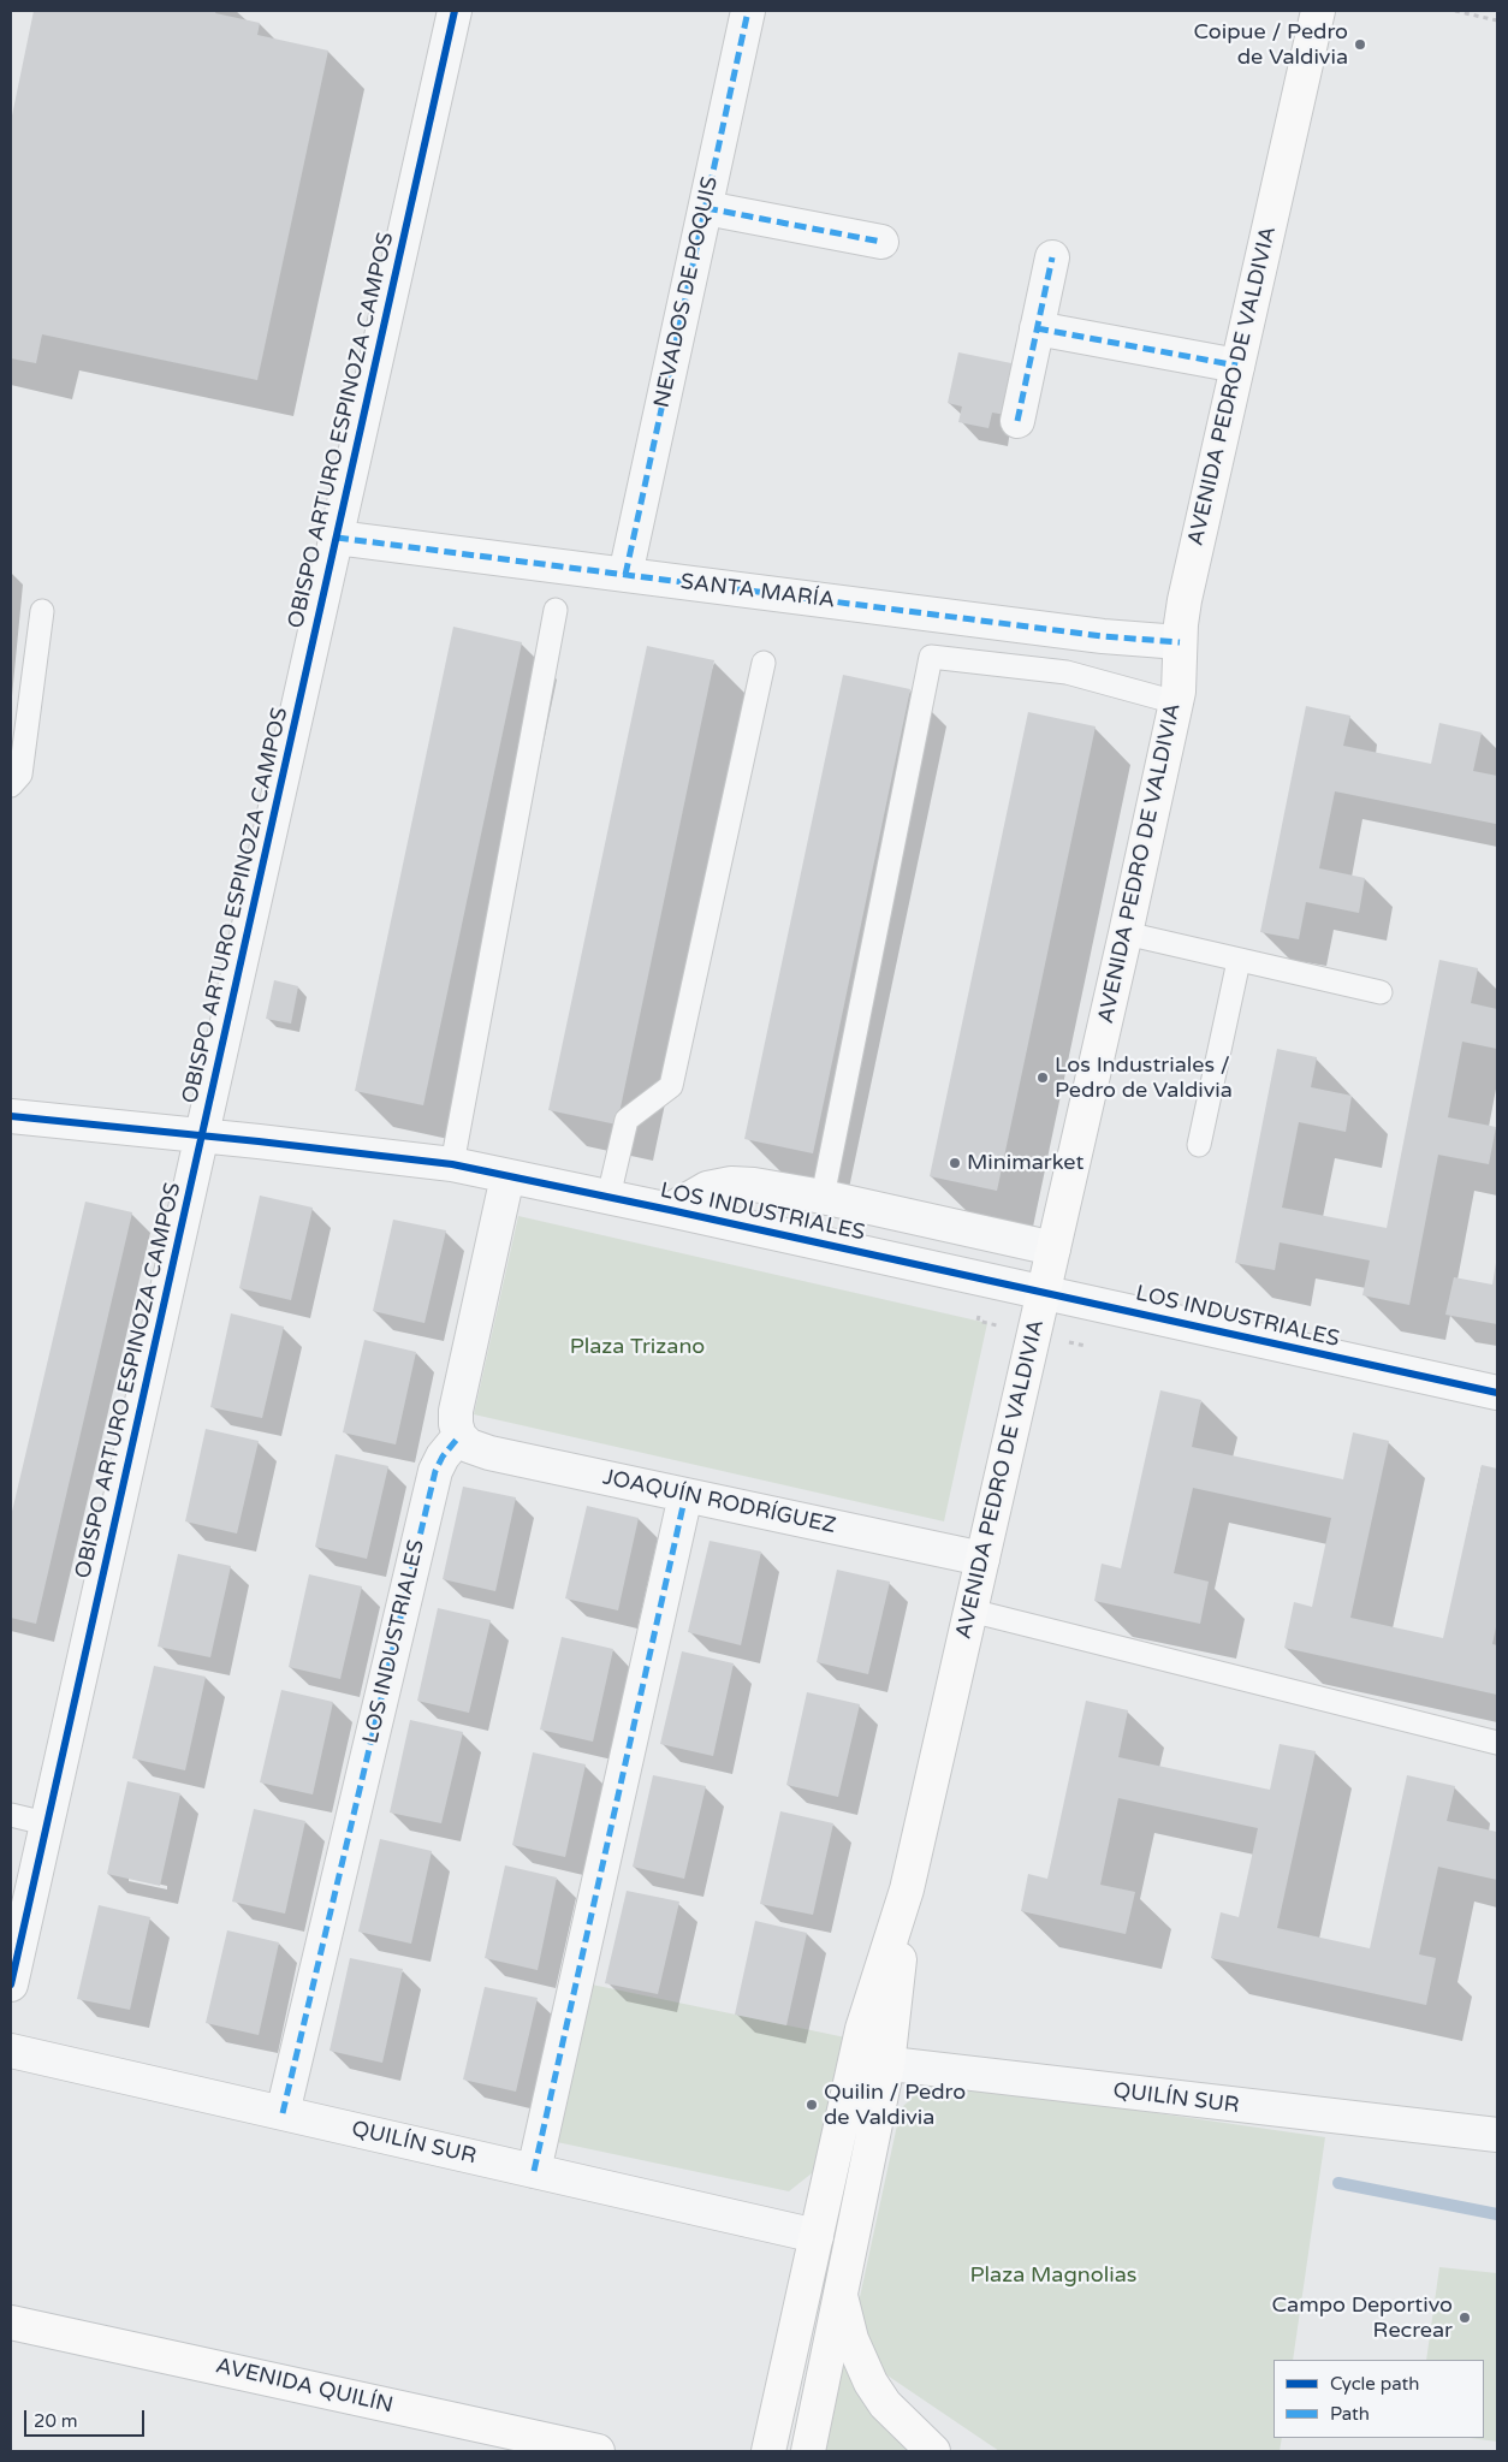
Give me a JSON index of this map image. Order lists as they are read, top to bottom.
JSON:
{
  "streets": {
    "main road": ["AVENIDA PEDRO DE VALDIVIA", "AVENIDA QUILÍN"],
    "street": [
      "NEVADOS DE POQUIS",
      "OBISPO ARTURO ESPINOZA CAMPOS",
      "SANTA MARÍA",
      "LOS INDUSTRIALES",
      "JOAQUÍN RODRÍGUEZ",
      "QUILÍN SUR"
    ]
  },
  "crossings": [
    ["NEVADOS DE POQUIS", "SANTA MARÍA"],
    ["AVENIDA PEDRO DE VALDIVIA", "SANTA MARÍA"],
    ["AVENIDA PEDRO DE VALDIVIA", "LOS INDUSTRIALES"],
    ["AVENIDA PEDRO DE VALDIVIA", "JOAQUÍN RODRÍGUEZ"],
    ["AVENIDA PEDRO DE VALDIVIA", "QUILÍN SUR"],
    ["OBISPO ARTURO ESPINOZA CAMPOS", "SANTA MARÍA"],
    ["OBISPO ARTURO ESPINOZA CAMPOS", "LOS INDUSTRIALES"],
    ["LOS INDUSTRIALES", "JOAQUÍN RODRÍGUEZ"],
    ["LOS INDUSTRIALES", "QUILÍN SUR"]
  ],
  "parks": ["Plaza Trizano", "Plaza Magnolias"],
  "places": [
    "Coipue / Pedro de Valdivia",
    "Los Industriales / Pedro de Valdivia",
    "Minimarket",
    "Quilin / Pedro de Valdivia",
    "Campo Deportivo Recrear"
  ],
  "legend": ["Cycle path", "Path"],
  "scale_bar": "20 m"
}
